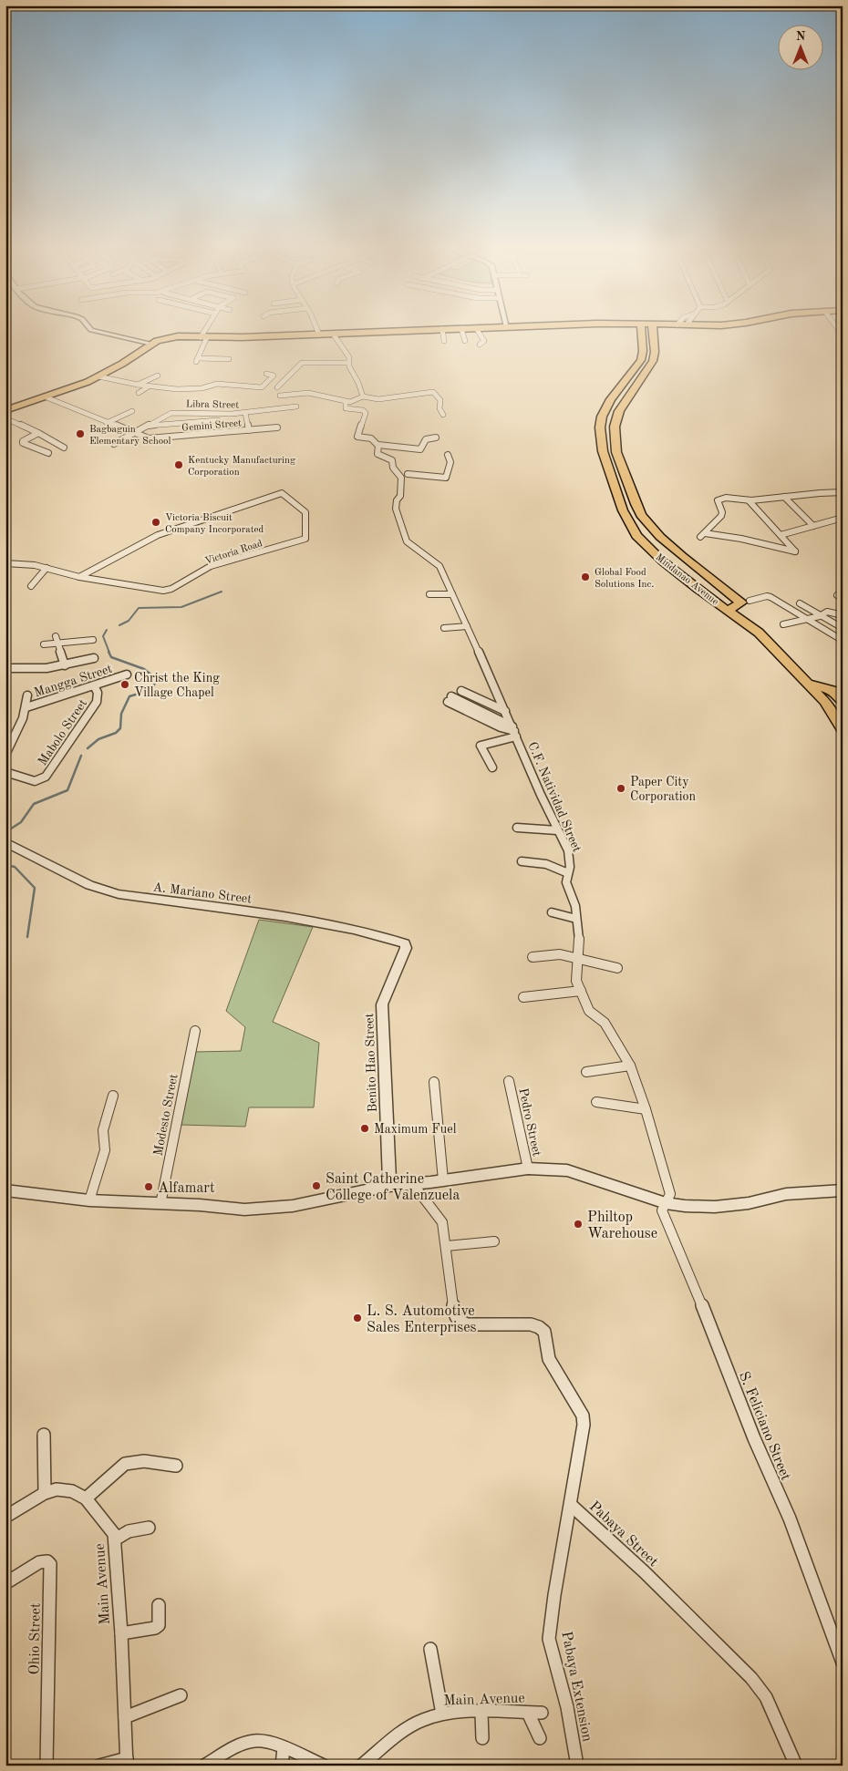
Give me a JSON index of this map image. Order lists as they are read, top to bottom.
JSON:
{
  "streets": {
    "main road": ["Mindanao Avenue"],
    "street": [
      "Libra Street",
      "Gemini Street",
      "Victoria Road",
      "Mangga Street",
      "Mabolo Street",
      "C.F. Natividad Street",
      "A. Mariano Street",
      "Benito Hao Street",
      "Modesto Street",
      "Pedro Street",
      "S. Feliciano Street",
      "Pabaya Street",
      "Main Avenue",
      "Ohio Street",
      "Pabaya Extension"
    ]
  },
  "crossings": [
    ["Libra Street", "Gemini Street"],
    ["Mangga Street", "Mabolo Street"],
    ["C.F. Natividad Street", "S. Feliciano Street"],
    ["A. Mariano Street", "Benito Hao Street"],
    ["Pabaya Street", "Pabaya Extension"]
  ],
  "places": [
    "Bagbaguin Elementary School",
    "Kentucky Manufacturing Corporation",
    "Victoria Biscuit Company Incorporated",
    "Global Food Solutions Inc.",
    "Christ the King Village Chapel",
    "Paper City Corporation",
    "Maximum Fuel",
    "Saint Catherine College of Valenzuela",
    "Alfamart",
    "Philtop Warehouse",
    "L. S. Automotive Sales Enterprises"
  ],
  "north": "top"
}
